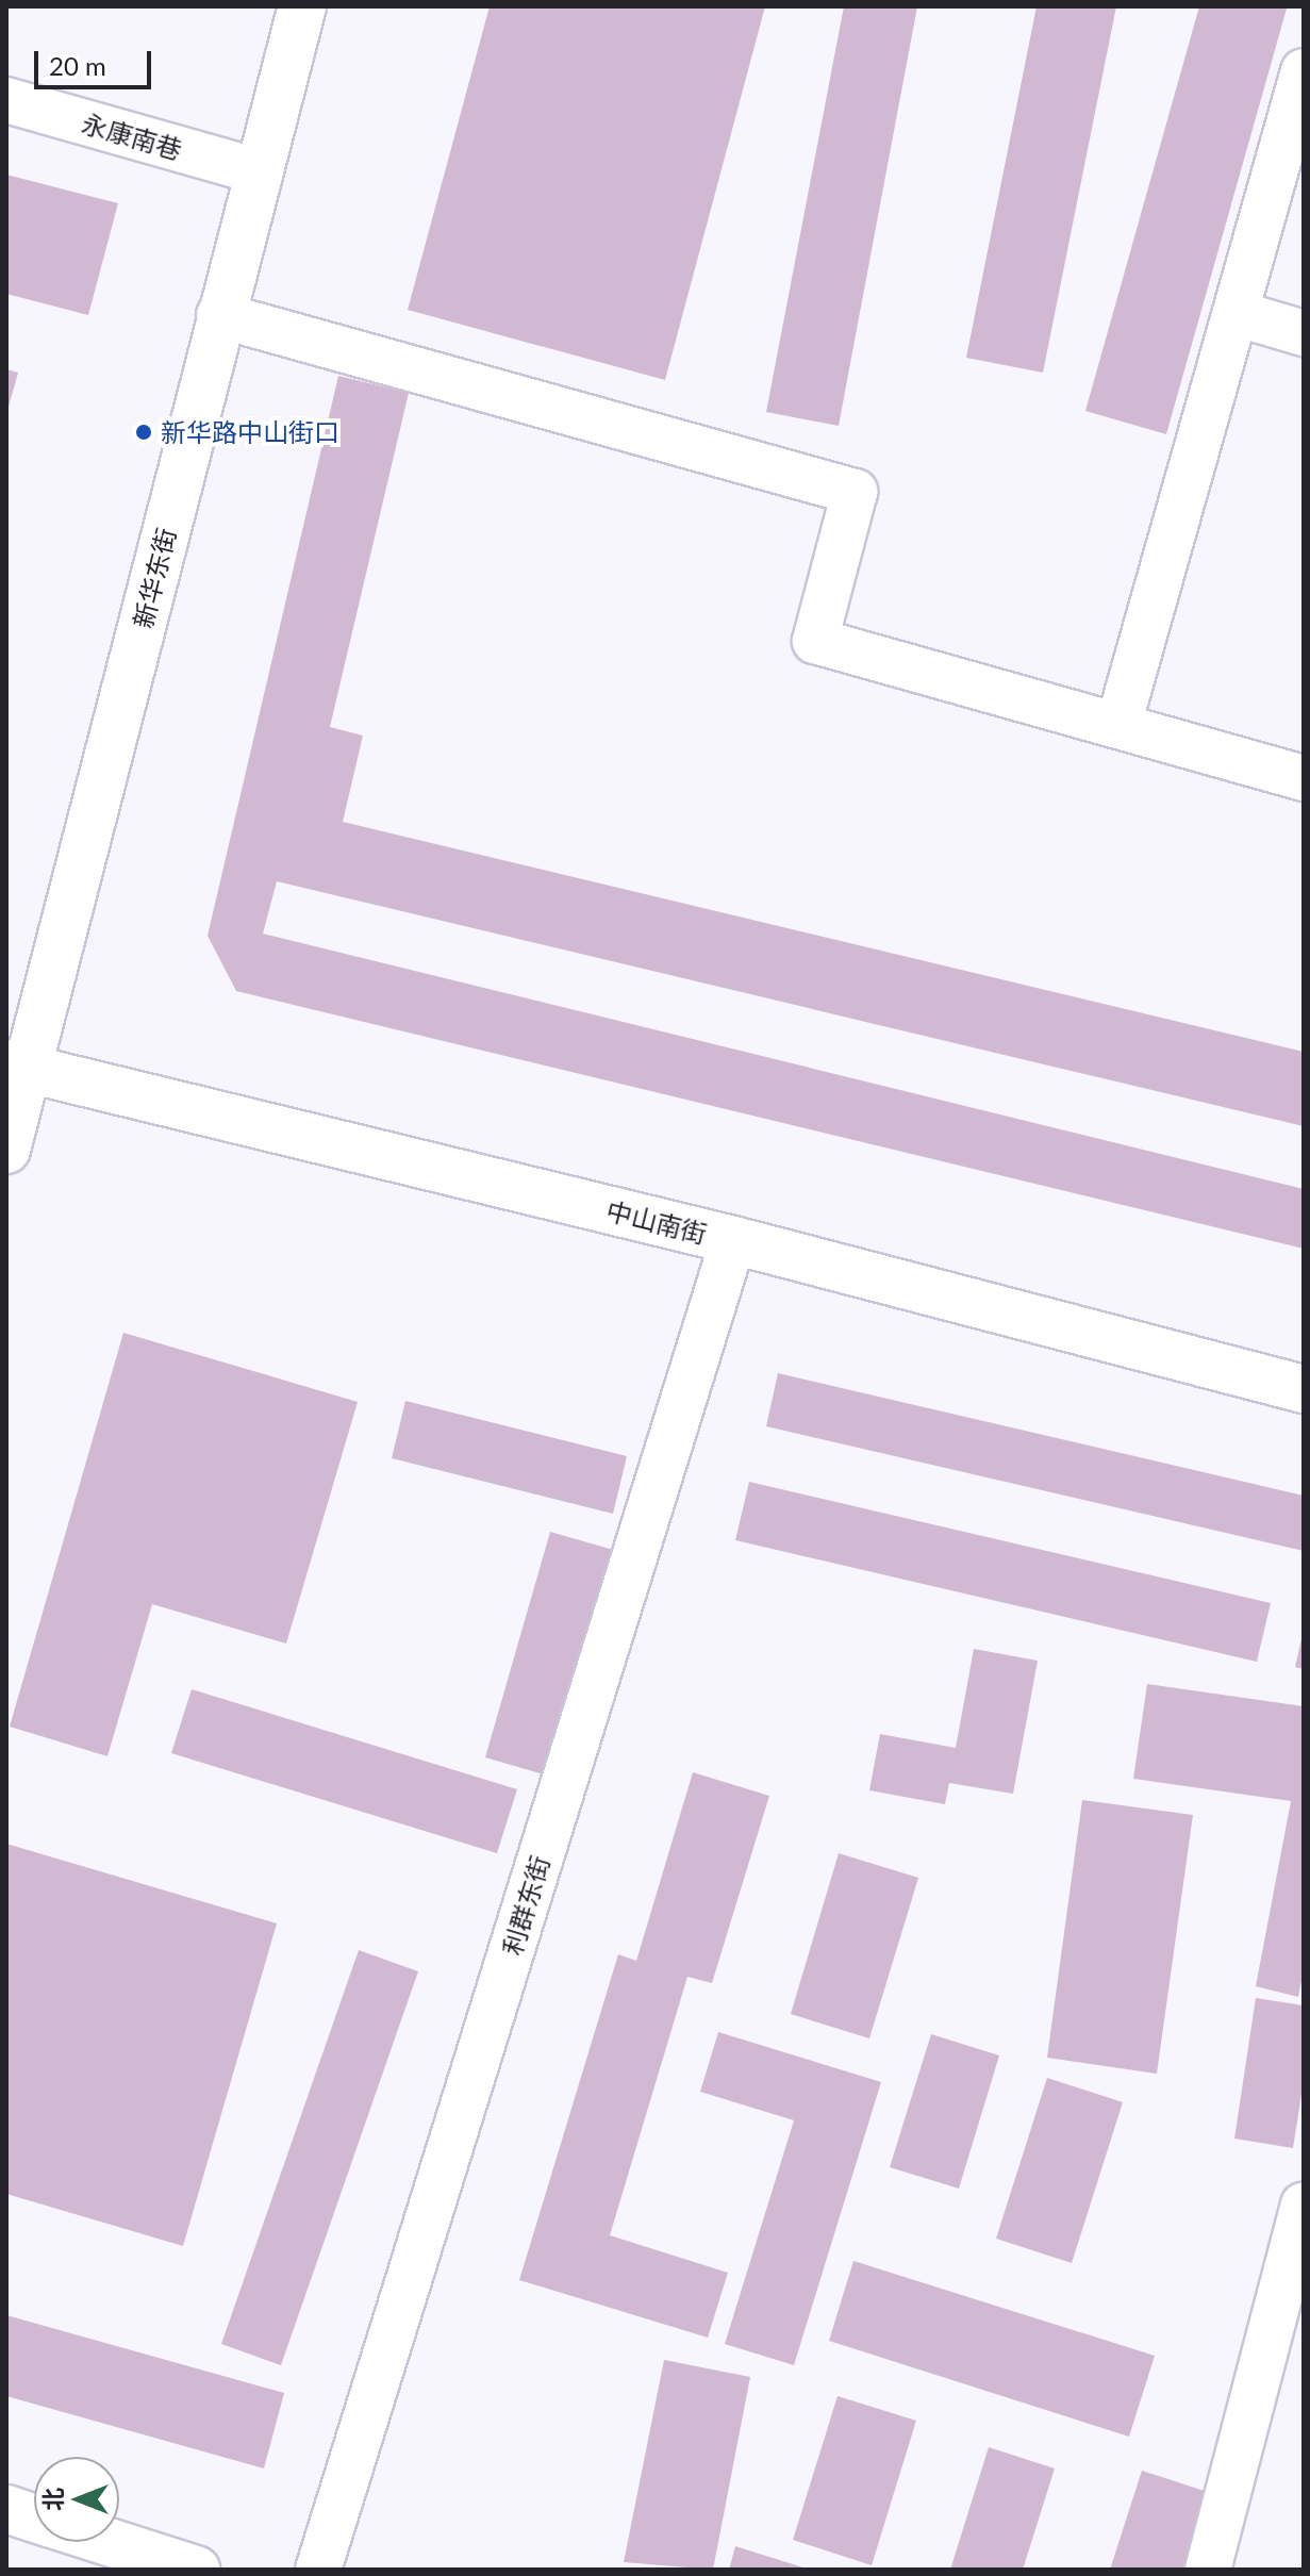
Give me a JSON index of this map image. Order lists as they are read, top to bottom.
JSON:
{
  "streets": {
    "street": [
      "永康南巷",
      "新华东街",
      "中山南街",
      "利群东街"
    ]
  },
  "crossings": [
    ["永康南巷", "新华东街"],
    ["新华东街", "中山南街"],
    ["中山南街", "利群东街"]
  ],
  "places": ["新华路中山街口"],
  "scale_bar": "20 m",
  "north": "left"
}
